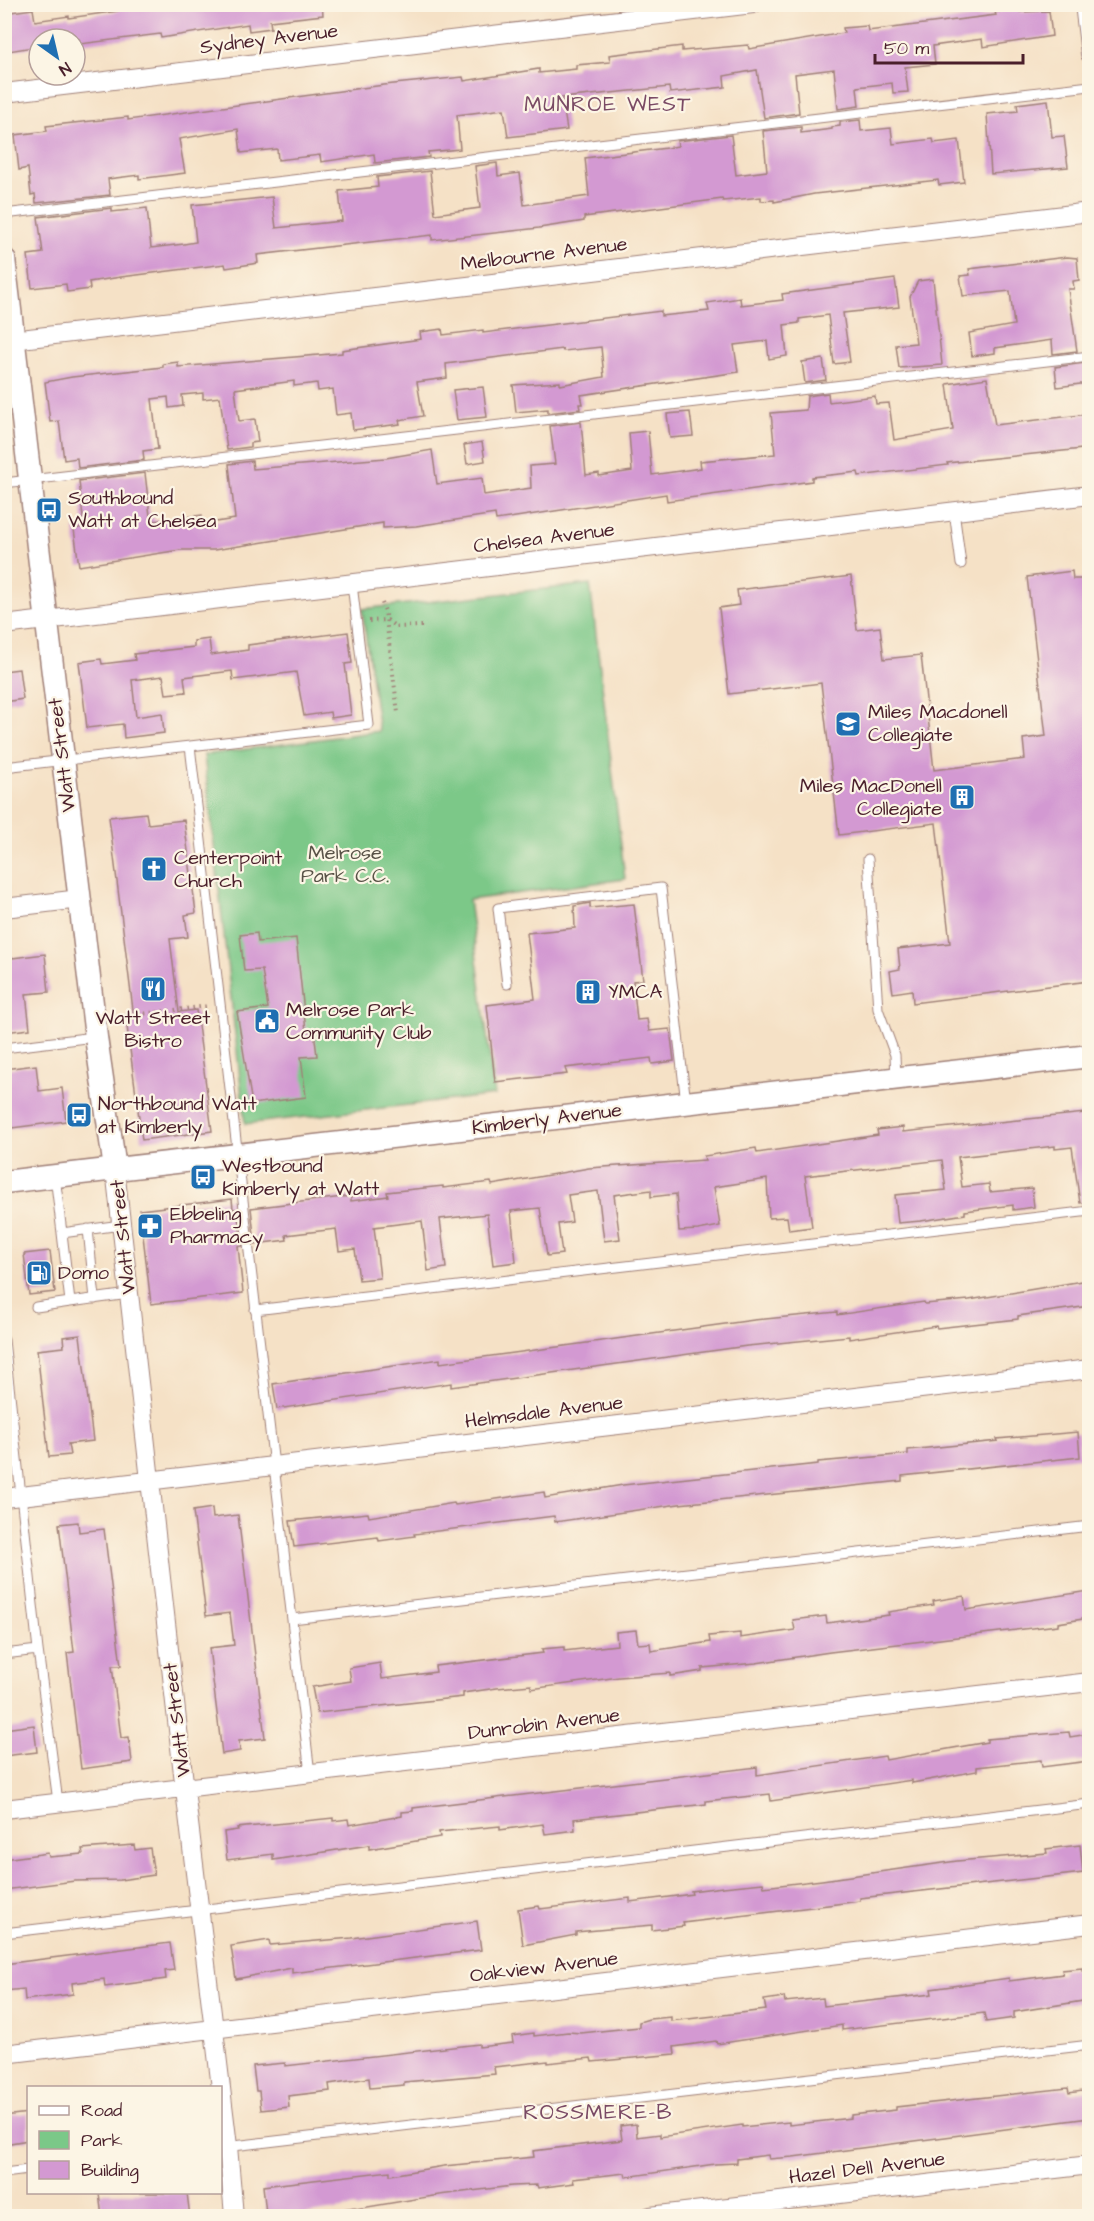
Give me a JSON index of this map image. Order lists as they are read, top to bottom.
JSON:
{
  "streets": {
    "street": [
      "Sydney Avenue",
      "Melbourne Avenue",
      "Chelsea Avenue",
      "Watt Street",
      "Kimberly Avenue",
      "Helmsdale Avenue",
      "Dunrobin Avenue",
      "Oakview Avenue",
      "Hazel Dell Avenue"
    ]
  },
  "crossings": [
    ["Melbourne Avenue", "Watt Street"],
    ["Chelsea Avenue", "Watt Street"],
    ["Watt Street", "Kimberly Avenue"],
    ["Watt Street", "Helmsdale Avenue"],
    ["Watt Street", "Dunrobin Avenue"],
    ["Watt Street", "Oakview Avenue"]
  ],
  "districts": ["MUNROE WEST", "ROSSMERE–B"],
  "parks": ["Melrose Park C.C."],
  "places": {
    "bus stop": ["Southbound Watt at Chelsea", "Northbound Watt at Kimberly", "Westbound Kimberly at Watt"],
    "school or university": ["Miles Macdonell Collegiate"],
    "building": ["Miles MacDonell Collegiate", "YMCA"],
    "church": ["Centerpoint Church"],
    "restaurant": ["Watt Street Bistro"],
    "public building": ["Melrose Park Community Club"],
    "pharmacy": ["Ebbeling Pharmacy"],
    "fuel station": ["Domo"]
  },
  "legend": ["Road", "Park", "Building"],
  "scale_bar": "50 m",
  "north": "bottom right"
}
